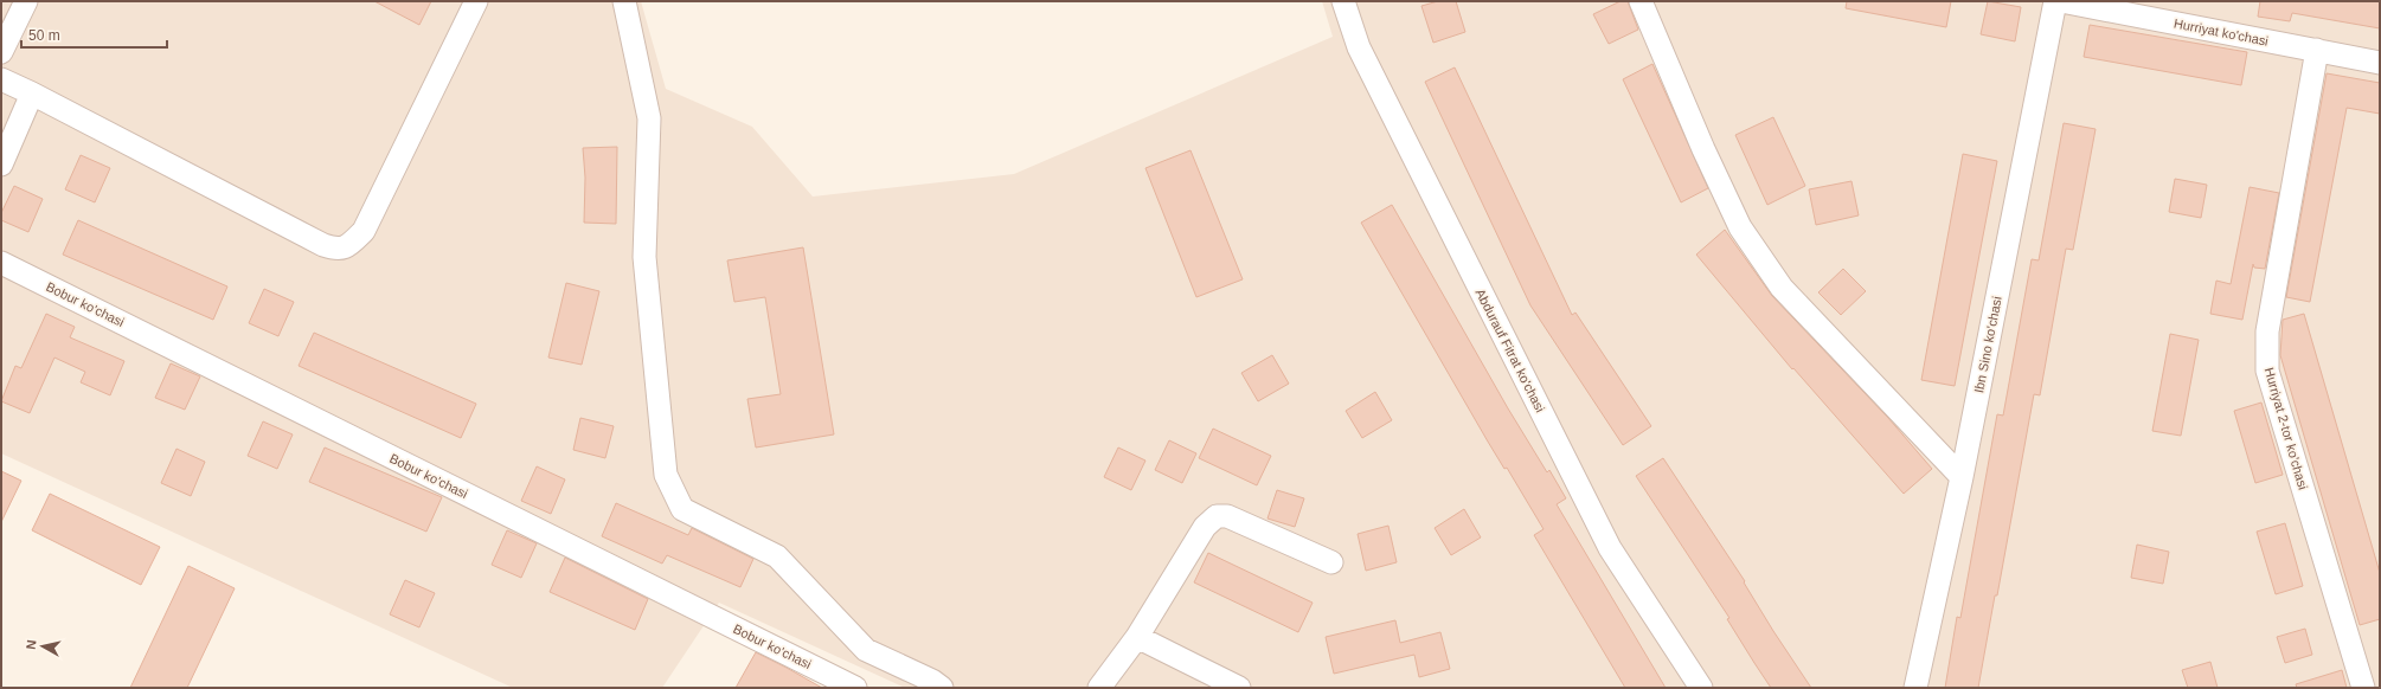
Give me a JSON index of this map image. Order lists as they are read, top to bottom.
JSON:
{
  "streets": {
    "street": [
      "Hurriyat ko'chasi",
      "Bobur ko'chasi",
      "Ibn Sino ko'chasi",
      "Abdurauf Fitrat ko'chasi",
      "Hurriyat 2-tor ko'chasi"
    ]
  },
  "crossings": [
    ["Hurriyat ko'chasi", "Hurriyat 2-tor ko'chasi"]
  ],
  "scale_bar": "50 m",
  "north": "left"
}
